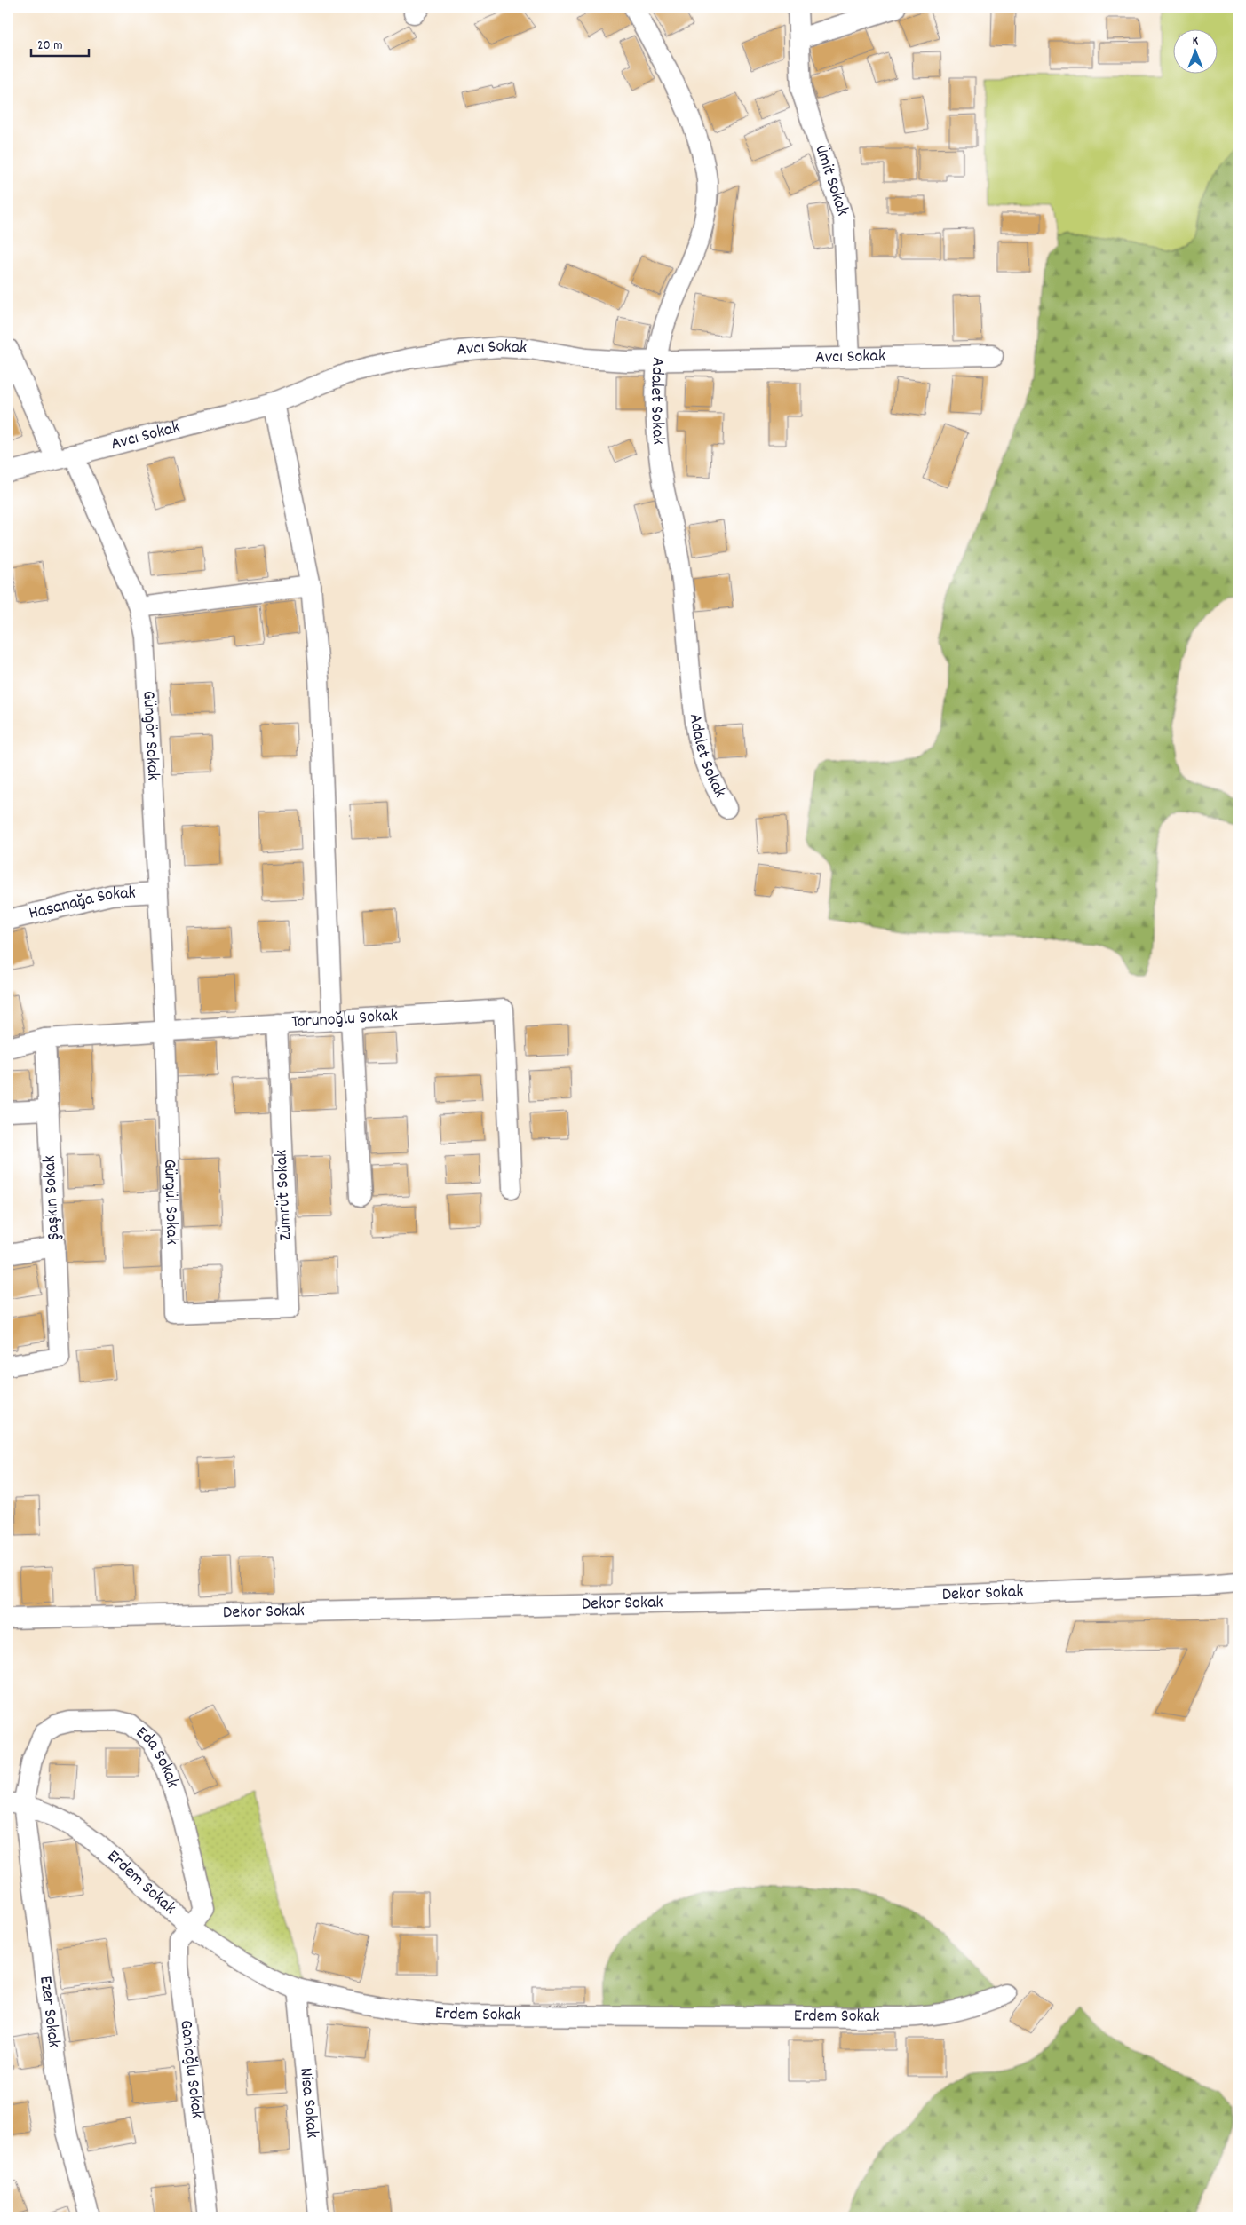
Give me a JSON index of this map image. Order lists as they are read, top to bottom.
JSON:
{
  "streets": {
    "street": [
      "Ümit Sokak",
      "Avcı Sokak",
      "Adalet Sokak",
      "Güngör Sokak",
      "Hasanağa Sokak",
      "Torunoğlu Sokak",
      "Zümrüt Sokak",
      "Şaşkın Sokak",
      "Gürgül Sokak",
      "Dekor Sokak",
      "Eda Sokak",
      "Erdem Sokak",
      "Ezer Sokak",
      "Ganioğlu Sokak",
      "Nisa Sokak"
    ]
  },
  "crossings": [
    ["Ümit Sokak", "Avcı Sokak"],
    ["Avcı Sokak", "Adalet Sokak"],
    ["Avcı Sokak", "Güngör Sokak"],
    ["Güngör Sokak", "Hasanağa Sokak"],
    ["Güngör Sokak", "Torunoğlu Sokak"],
    ["Güngör Sokak", "Gürgül Sokak"],
    ["Torunoğlu Sokak", "Zümrüt Sokak"],
    ["Torunoğlu Sokak", "Şaşkın Sokak"],
    ["Torunoğlu Sokak", "Gürgül Sokak"],
    ["Zümrüt Sokak", "Gürgül Sokak"],
    ["Eda Sokak", "Erdem Sokak"],
    ["Eda Sokak", "Ezer Sokak"],
    ["Eda Sokak", "Ganioğlu Sokak"],
    ["Erdem Sokak", "Ezer Sokak"],
    ["Erdem Sokak", "Ganioğlu Sokak"],
    ["Erdem Sokak", "Nisa Sokak"]
  ],
  "scale_bar": "20 m",
  "north": "top"
}
